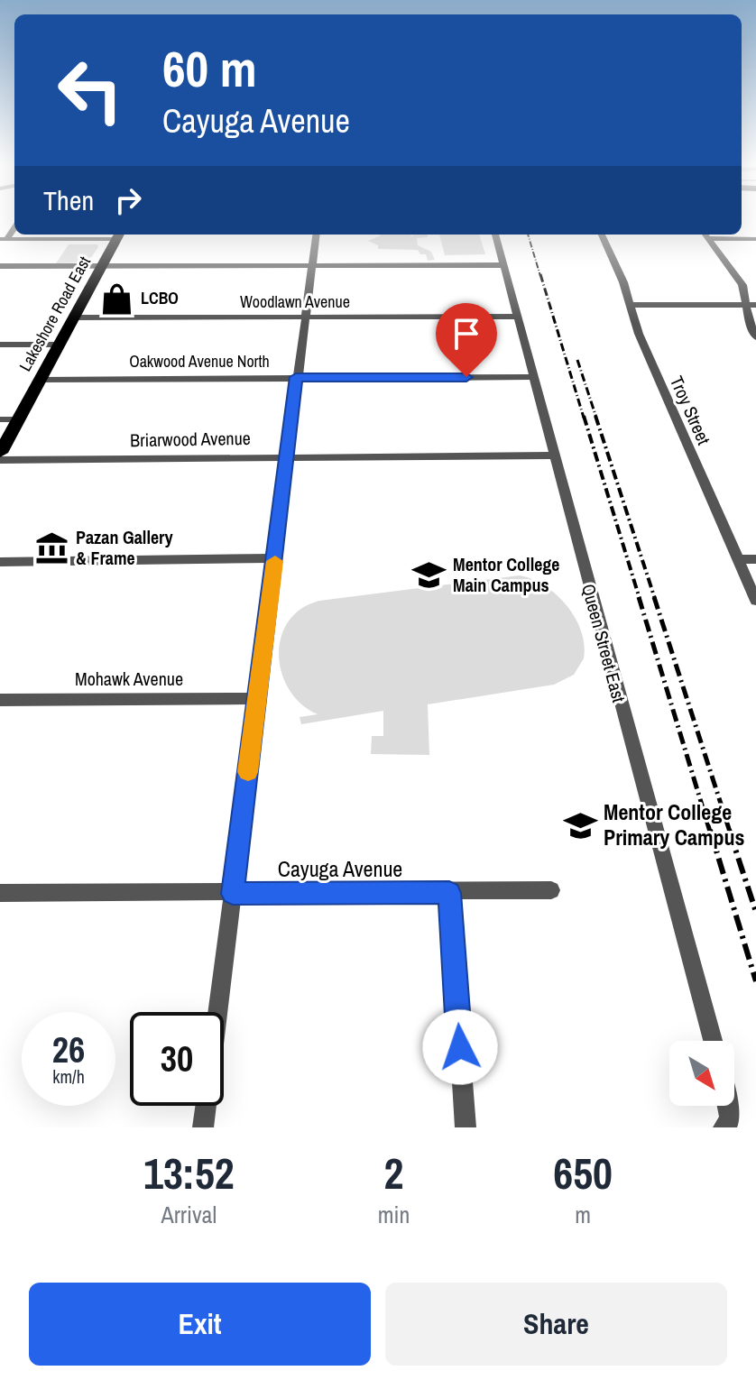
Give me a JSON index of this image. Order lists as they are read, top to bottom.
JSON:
{
  "streets": {
    "main road": ["Lakeshore Road East"],
    "street": [
      "Woodlawn Avenue",
      "Oakwood Avenue North",
      "Troy Street",
      "Briarwood Avenue",
      "Queen Street East",
      "Mohawk Avenue",
      "Cayuga Avenue"
    ]
  },
  "crossings": [
    ["Woodlawn Avenue", "Lakeshore Road East"],
    ["Woodlawn Avenue", "Queen Street East"],
    ["Lakeshore Road East", "Oakwood Avenue North"],
    ["Oakwood Avenue North", "Queen Street East"],
    ["Briarwood Avenue", "Queen Street East"]
  ],
  "places": {
    "shop": ["LCBO"],
    "museum": ["Pazan Gallery & Frame"],
    "school or university": ["Mentor College Main Campus", "Mentor College Primary Campus"]
  },
  "north": "bottom right",
  "page": {
    "turn": ["60 m", "Cayuga Avenue"],
    "then": "Then",
    "speed": "26 km/h",
    "limit": "30",
    "eta": [
      "13:52",
      "Arrival",
      "2",
      "min",
      "650",
      "m"
    ],
    "buttons": ["Exit", "Share"]
  }
}
